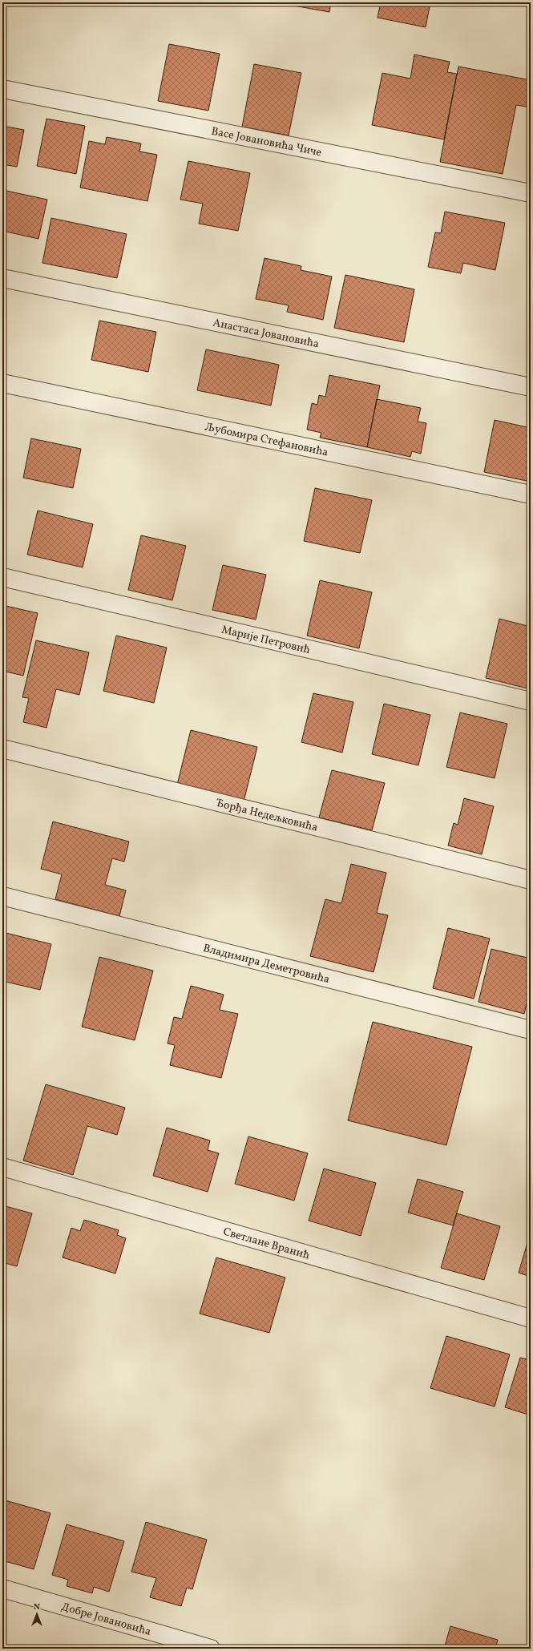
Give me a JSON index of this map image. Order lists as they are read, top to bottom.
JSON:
{
  "streets": {
    "street": [
      "Васе Јовановића Чиче",
      "Анастаса Јовановића",
      "Љубомира Стефановића",
      "Марије Петровић",
      "Ђорђа Недељковића",
      "Владимира Деметровића",
      "Светлане Вранић",
      "Добре Јовановића"
    ]
  },
  "north": "top"
}
